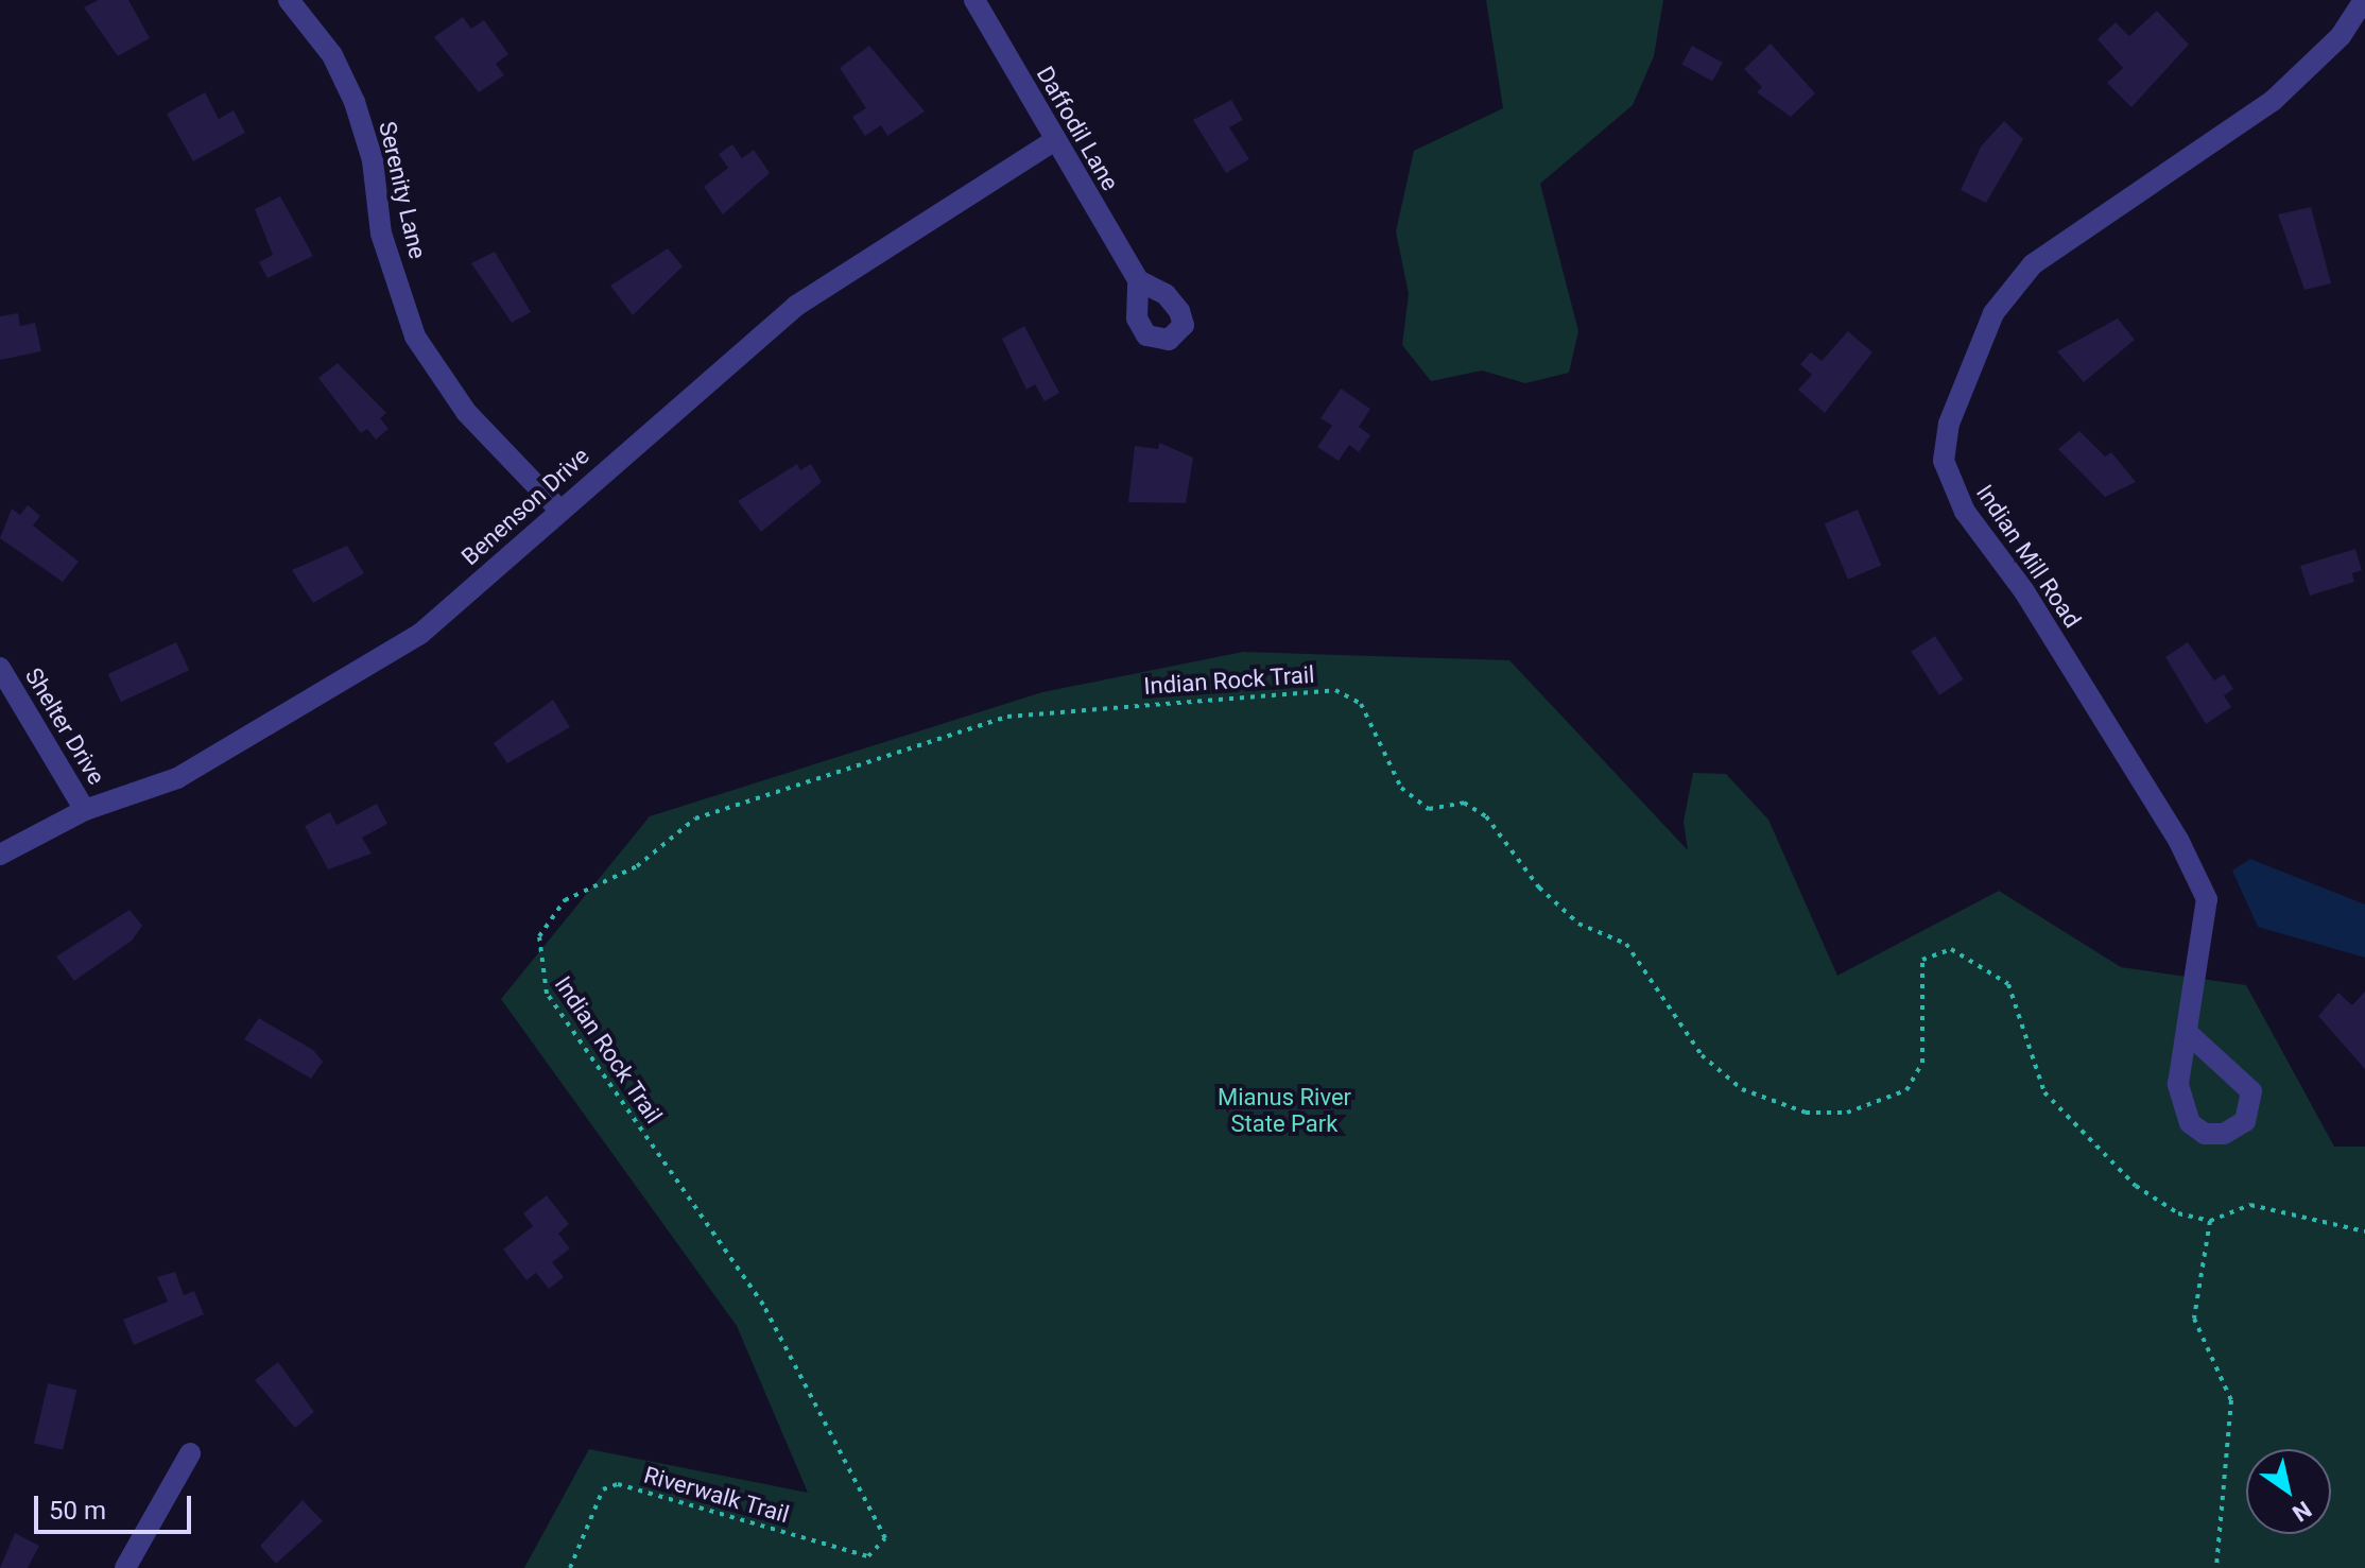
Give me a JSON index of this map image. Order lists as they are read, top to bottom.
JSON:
{
  "streets": {
    "street": [
      "Daffodil Lane",
      "Serenity Lane",
      "Benenson Drive",
      "Indian Mill Road",
      "Shelter Drive"
    ],
    "path": ["Indian Rock Trail", "Riverwalk Trail"]
  },
  "crossings": [
    ["Daffodil Lane", "Benenson Drive"],
    ["Serenity Lane", "Benenson Drive"],
    ["Benenson Drive", "Shelter Drive"],
    ["Indian Rock Trail", "Riverwalk Trail"]
  ],
  "parks": ["Mianus River State Park"],
  "scale_bar": "50 m",
  "north": "bottom right"
}
